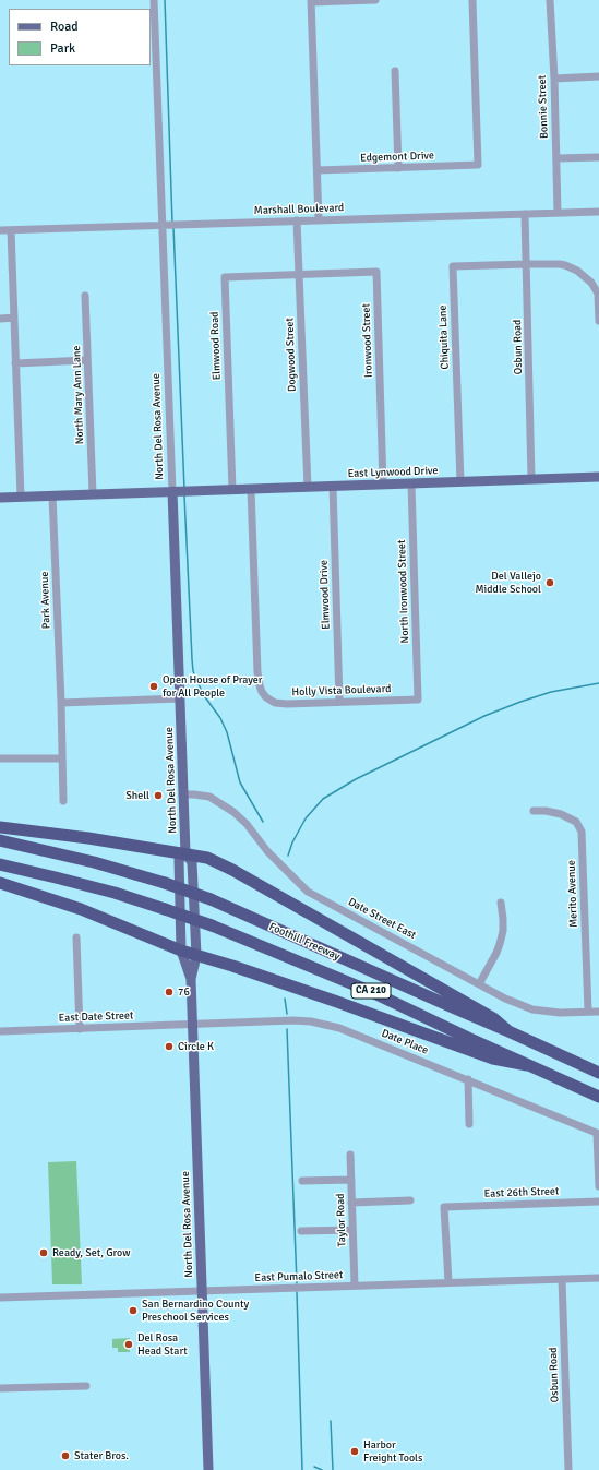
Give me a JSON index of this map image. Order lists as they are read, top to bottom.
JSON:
{
  "streets": {
    "highway": ["Foothill Freeway", "CA 210"],
    "main road": ["North Del Rosa Avenue", "East Lynwood Drive"],
    "street": [
      "Bonnie Street",
      "Edgemont Drive",
      "Marshall Boulevard",
      "Chiquita Lane",
      "Ironwood Street",
      "Elmwood Road",
      "Osbun Road",
      "Dogwood Street",
      "North Mary Ann Lane",
      "North Ironwood Street",
      "Elmwood Drive",
      "Park Avenue",
      "Holly Vista Boulevard",
      "Merito Avenue",
      "Date Street East",
      "East Date Street",
      "Date Place",
      "East 26th Street",
      "Taylor Road",
      "East Pumalo Street"
    ]
  },
  "crossings": [
    ["Bonnie Street", "Marshall Boulevard"],
    ["Marshall Boulevard", "Osbun Road"],
    ["Marshall Boulevard", "Dogwood Street"],
    ["Marshall Boulevard", "North Del Rosa Avenue"],
    ["Chiquita Lane", "Osbun Road"],
    ["Chiquita Lane", "East Lynwood Drive"],
    ["Ironwood Street", "Elmwood Road"],
    ["Ironwood Street", "Dogwood Street"],
    ["Ironwood Street", "East Lynwood Drive"],
    ["Elmwood Road", "Dogwood Street"],
    ["Elmwood Road", "East Lynwood Drive"],
    ["Osbun Road", "East Lynwood Drive"],
    ["Osbun Road", "East Pumalo Street"],
    ["Dogwood Street", "East Lynwood Drive"],
    ["North Mary Ann Lane", "East Lynwood Drive"],
    ["North Del Rosa Avenue", "East Lynwood Drive"],
    ["North Del Rosa Avenue", "Date Street East"],
    ["North Del Rosa Avenue", "East Date Street"],
    ["North Del Rosa Avenue", "Date Place"],
    ["North Del Rosa Avenue", "East Pumalo Street"],
    ["East Lynwood Drive", "North Ironwood Street"],
    ["East Lynwood Drive", "Elmwood Drive"],
    ["East Lynwood Drive", "Park Avenue"],
    ["East Lynwood Drive", "Holly Vista Boulevard"],
    ["North Ironwood Street", "Holly Vista Boulevard"],
    ["Elmwood Drive", "Holly Vista Boulevard"],
    ["Merito Avenue", "Date Street East"],
    ["East Date Street", "Date Place"],
    ["East 26th Street", "East Pumalo Street"],
    ["Taylor Road", "East Pumalo Street"]
  ],
  "places": [
    "Del Vallejo Middle School",
    "Open House of Prayer for All People",
    "Shell",
    "76",
    "Circle K",
    "Ready, Set, Grow",
    "San Bernardino County Preschool Services",
    "Del Rosa Head Start",
    "Harbor Freight Tools",
    "Stater Bros."
  ],
  "legend": ["Road", "Park"]
}
